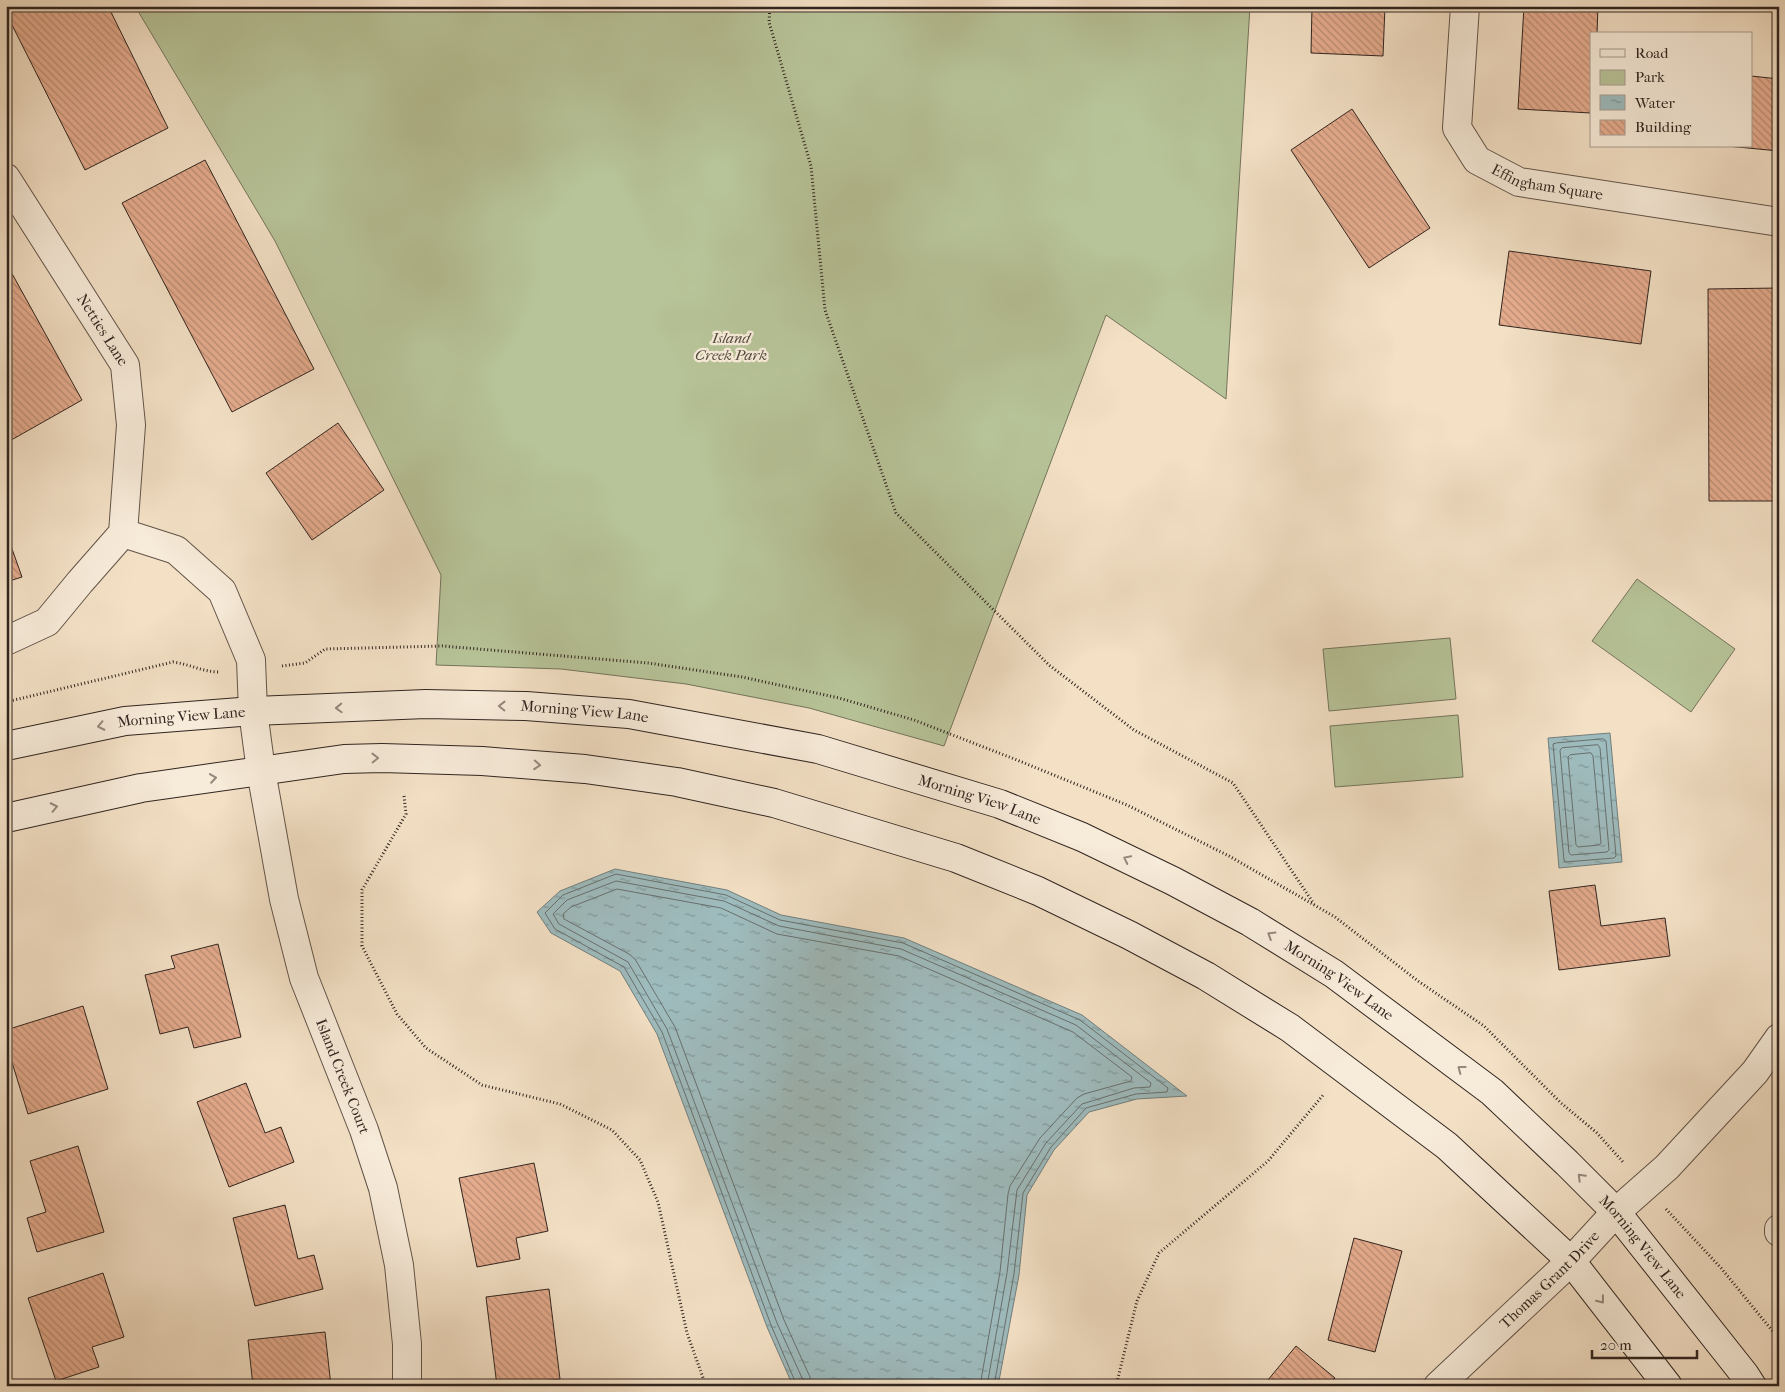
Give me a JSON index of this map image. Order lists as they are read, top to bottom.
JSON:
{
  "streets": {
    "street": [
      "Effingham Square",
      "Netties Lane",
      "Morning View Lane",
      "Island Creek Court",
      "Thomas Grant Drive"
    ]
  },
  "crossings": [
    ["Morning View Lane", "Island Creek Court"],
    ["Morning View Lane", "Thomas Grant Drive"]
  ],
  "parks": ["Island Creek Park"],
  "legend": [
    "Road",
    "Park",
    "Water",
    "Building"
  ],
  "scale_bar": "20 m"
}
